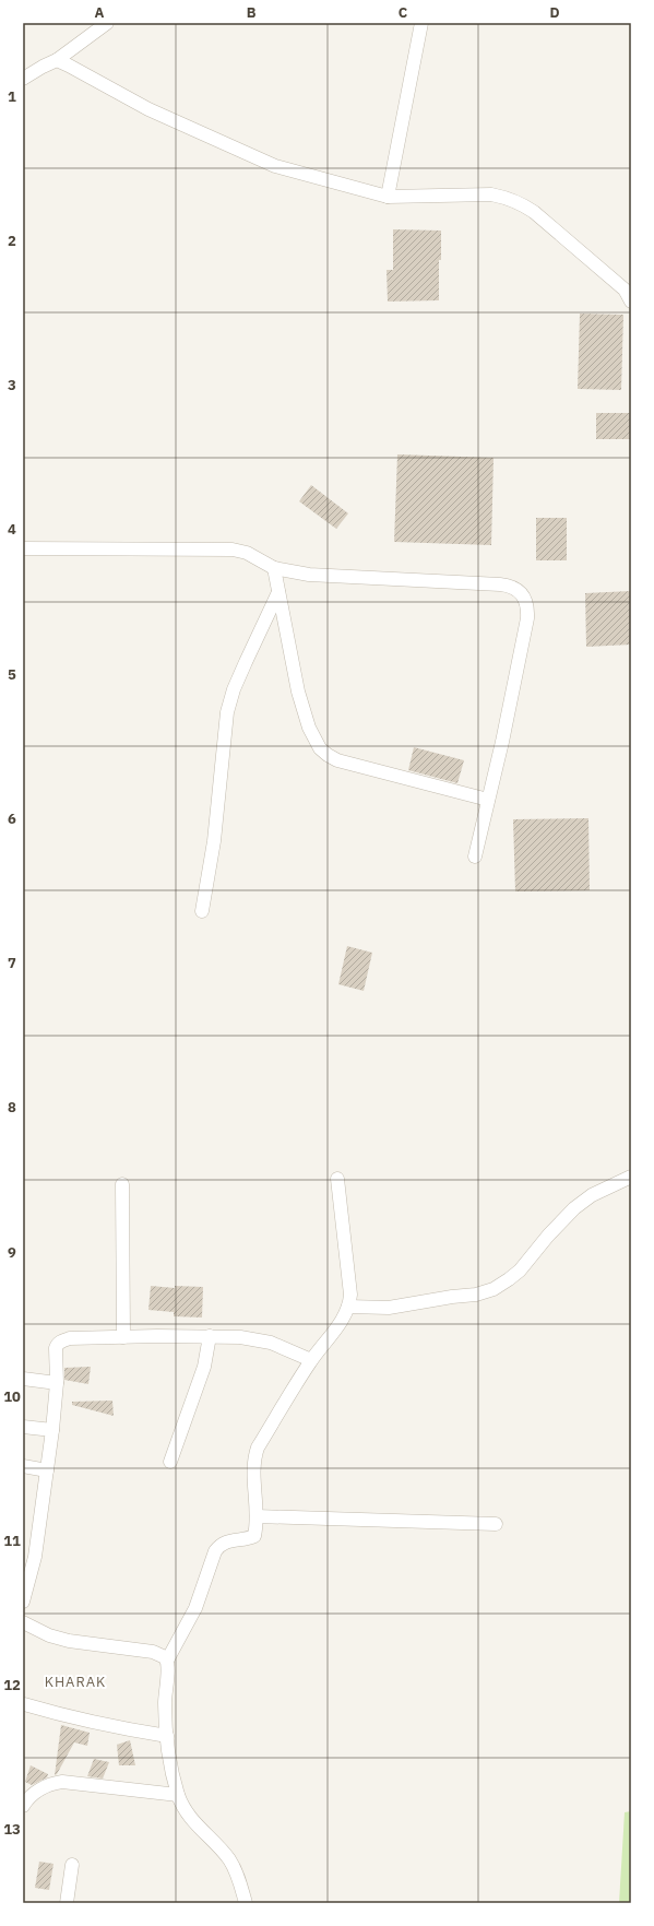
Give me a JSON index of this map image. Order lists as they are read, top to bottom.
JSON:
{
  "districts": ["KHARAK"],
  "grid": {
    "columns": [
      "A",
      "B",
      "C",
      "D"
    ],
    "rows": [
      "1",
      "2",
      "3",
      "4",
      "5",
      "6",
      "7",
      "8",
      "9",
      "10",
      "11",
      "12",
      "13"
    ]
  }
}
